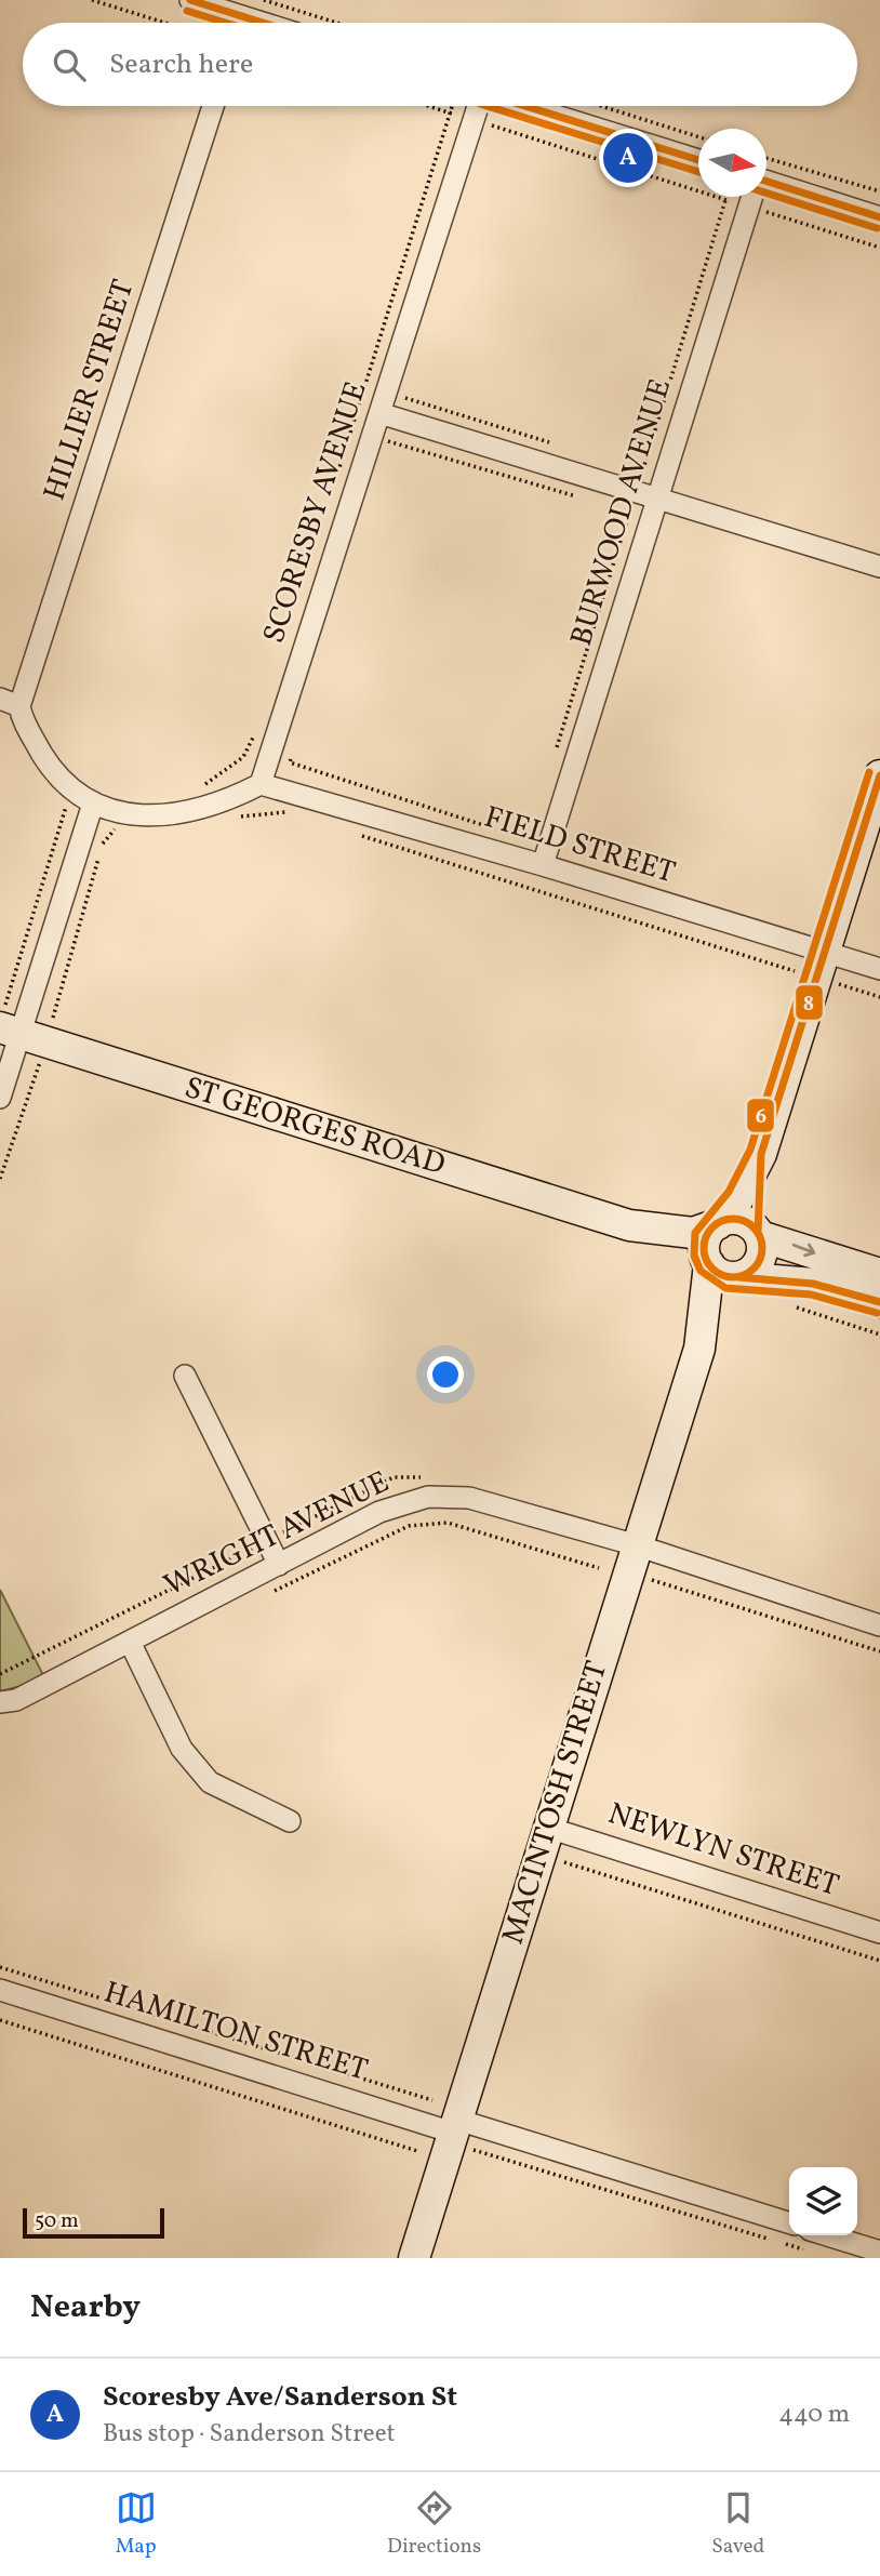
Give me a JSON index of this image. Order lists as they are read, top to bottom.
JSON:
{
  "streets": {
    "street": [
      "HILLIER STREET",
      "SCORESBY AVENUE",
      "BURWOOD AVENUE",
      "FIELD STREET",
      "ST GEORGES ROAD",
      "WRIGHT AVENUE",
      "MACINTOSH STREET",
      "NEWLYN STREET",
      "HAMILTON STREET"
    ]
  },
  "crossings": [
    ["SCORESBY AVENUE", "FIELD STREET"],
    ["BURWOOD AVENUE", "FIELD STREET"],
    ["ST GEORGES ROAD", "MACINTOSH STREET"],
    ["WRIGHT AVENUE", "MACINTOSH STREET"],
    ["MACINTOSH STREET", "NEWLYN STREET"],
    ["MACINTOSH STREET", "HAMILTON STREET"]
  ],
  "lines": ["transit line 8", "transit line 6"],
  "scale_bar": "50 m",
  "north": "right",
  "page": {
    "search": "Search here",
    "pins": "A",
    "scale": "50 m",
    "heading": "Nearby",
    "list": [
      {
        "mark": "A",
        "name": "Scoresby Ave/Sanderson St",
        "note": "Bus stop · Sanderson Street",
        "value": "440 m"
      }
    ],
    "nav": ["Map", "Directions", "Saved"]
  }
}
